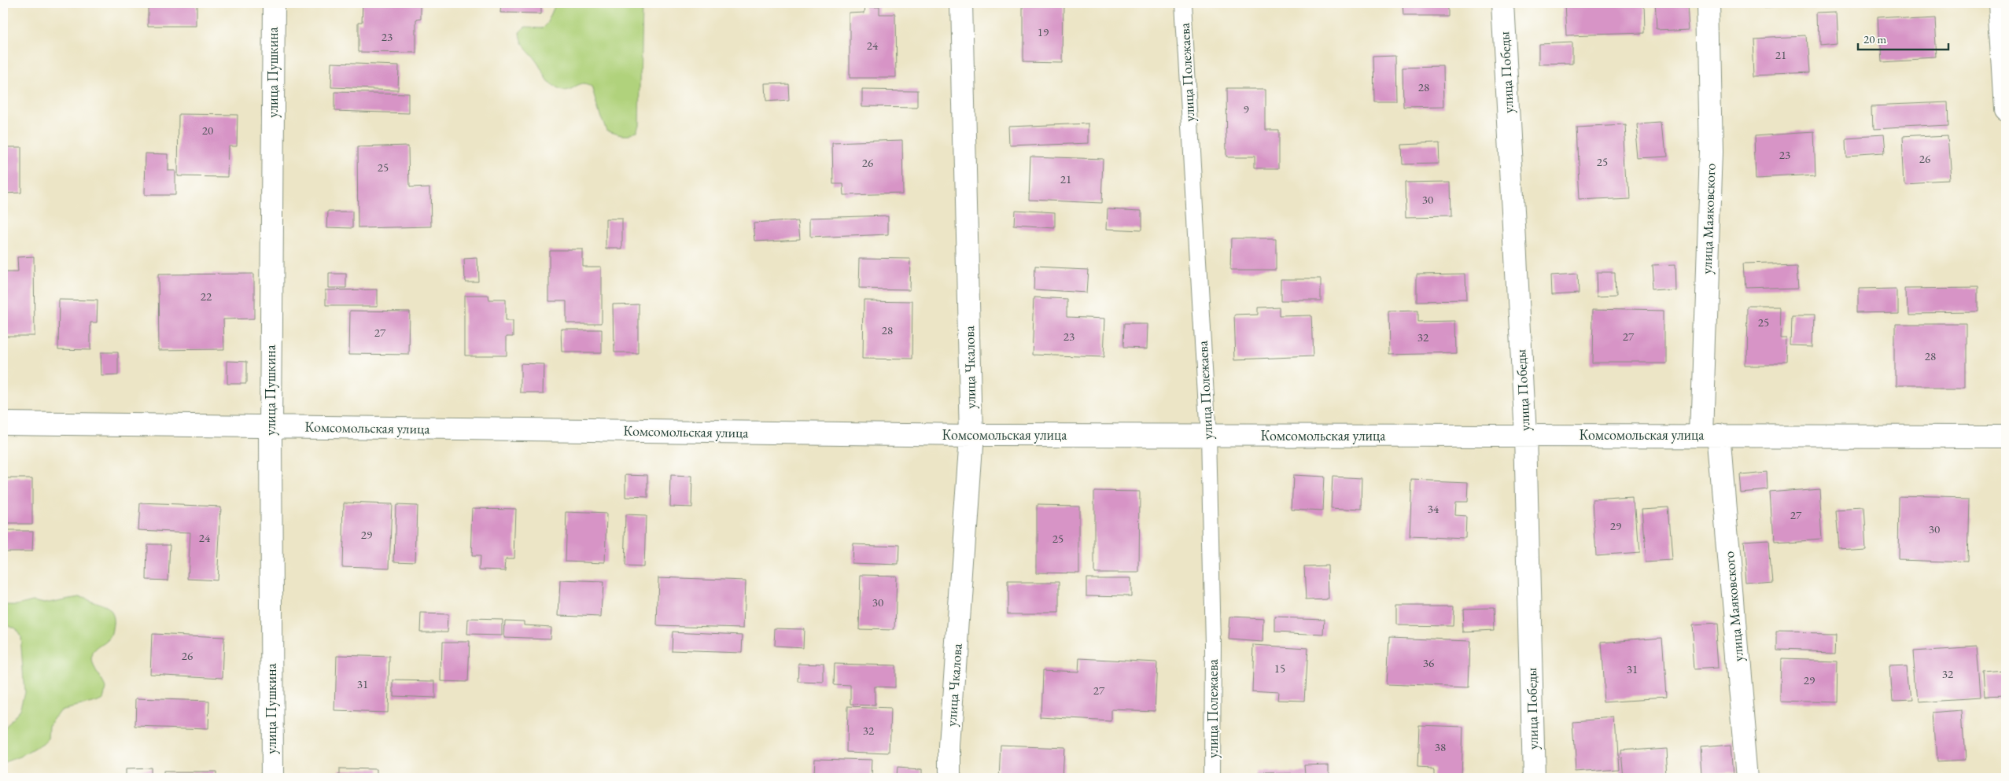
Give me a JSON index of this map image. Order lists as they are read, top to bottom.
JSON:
{
  "streets": {
    "street": [
      "улица Пушкина",
      "улица Победы",
      "улица Маяковского",
      "улица Чкалова",
      "Комсомольская улица"
    ],
    "lane": ["улица Полежаева"]
  },
  "crossings": [
    ["улица Пушкина", "Комсомольская улица"],
    ["улица Полежаева", "Комсомольская улица"],
    ["улица Победы", "Комсомольская улица"],
    ["улица Маяковского", "Комсомольская улица"],
    ["улица Чкалова", "Комсомольская улица"]
  ],
  "house_numbers": [
    "19",
    "23",
    "24",
    "21",
    "28",
    "9",
    "20",
    "23",
    "26",
    "25",
    "26",
    "25",
    "21",
    "30",
    "22",
    "25",
    "28",
    "27",
    "23",
    "27",
    "32",
    "28",
    "34",
    "27",
    "29",
    "30",
    "29",
    "24",
    "25",
    "30",
    "26",
    "36",
    "15",
    "31",
    "32",
    "29",
    "31",
    "27",
    "32",
    "38"
  ],
  "scale_bar": "20 m"
}
